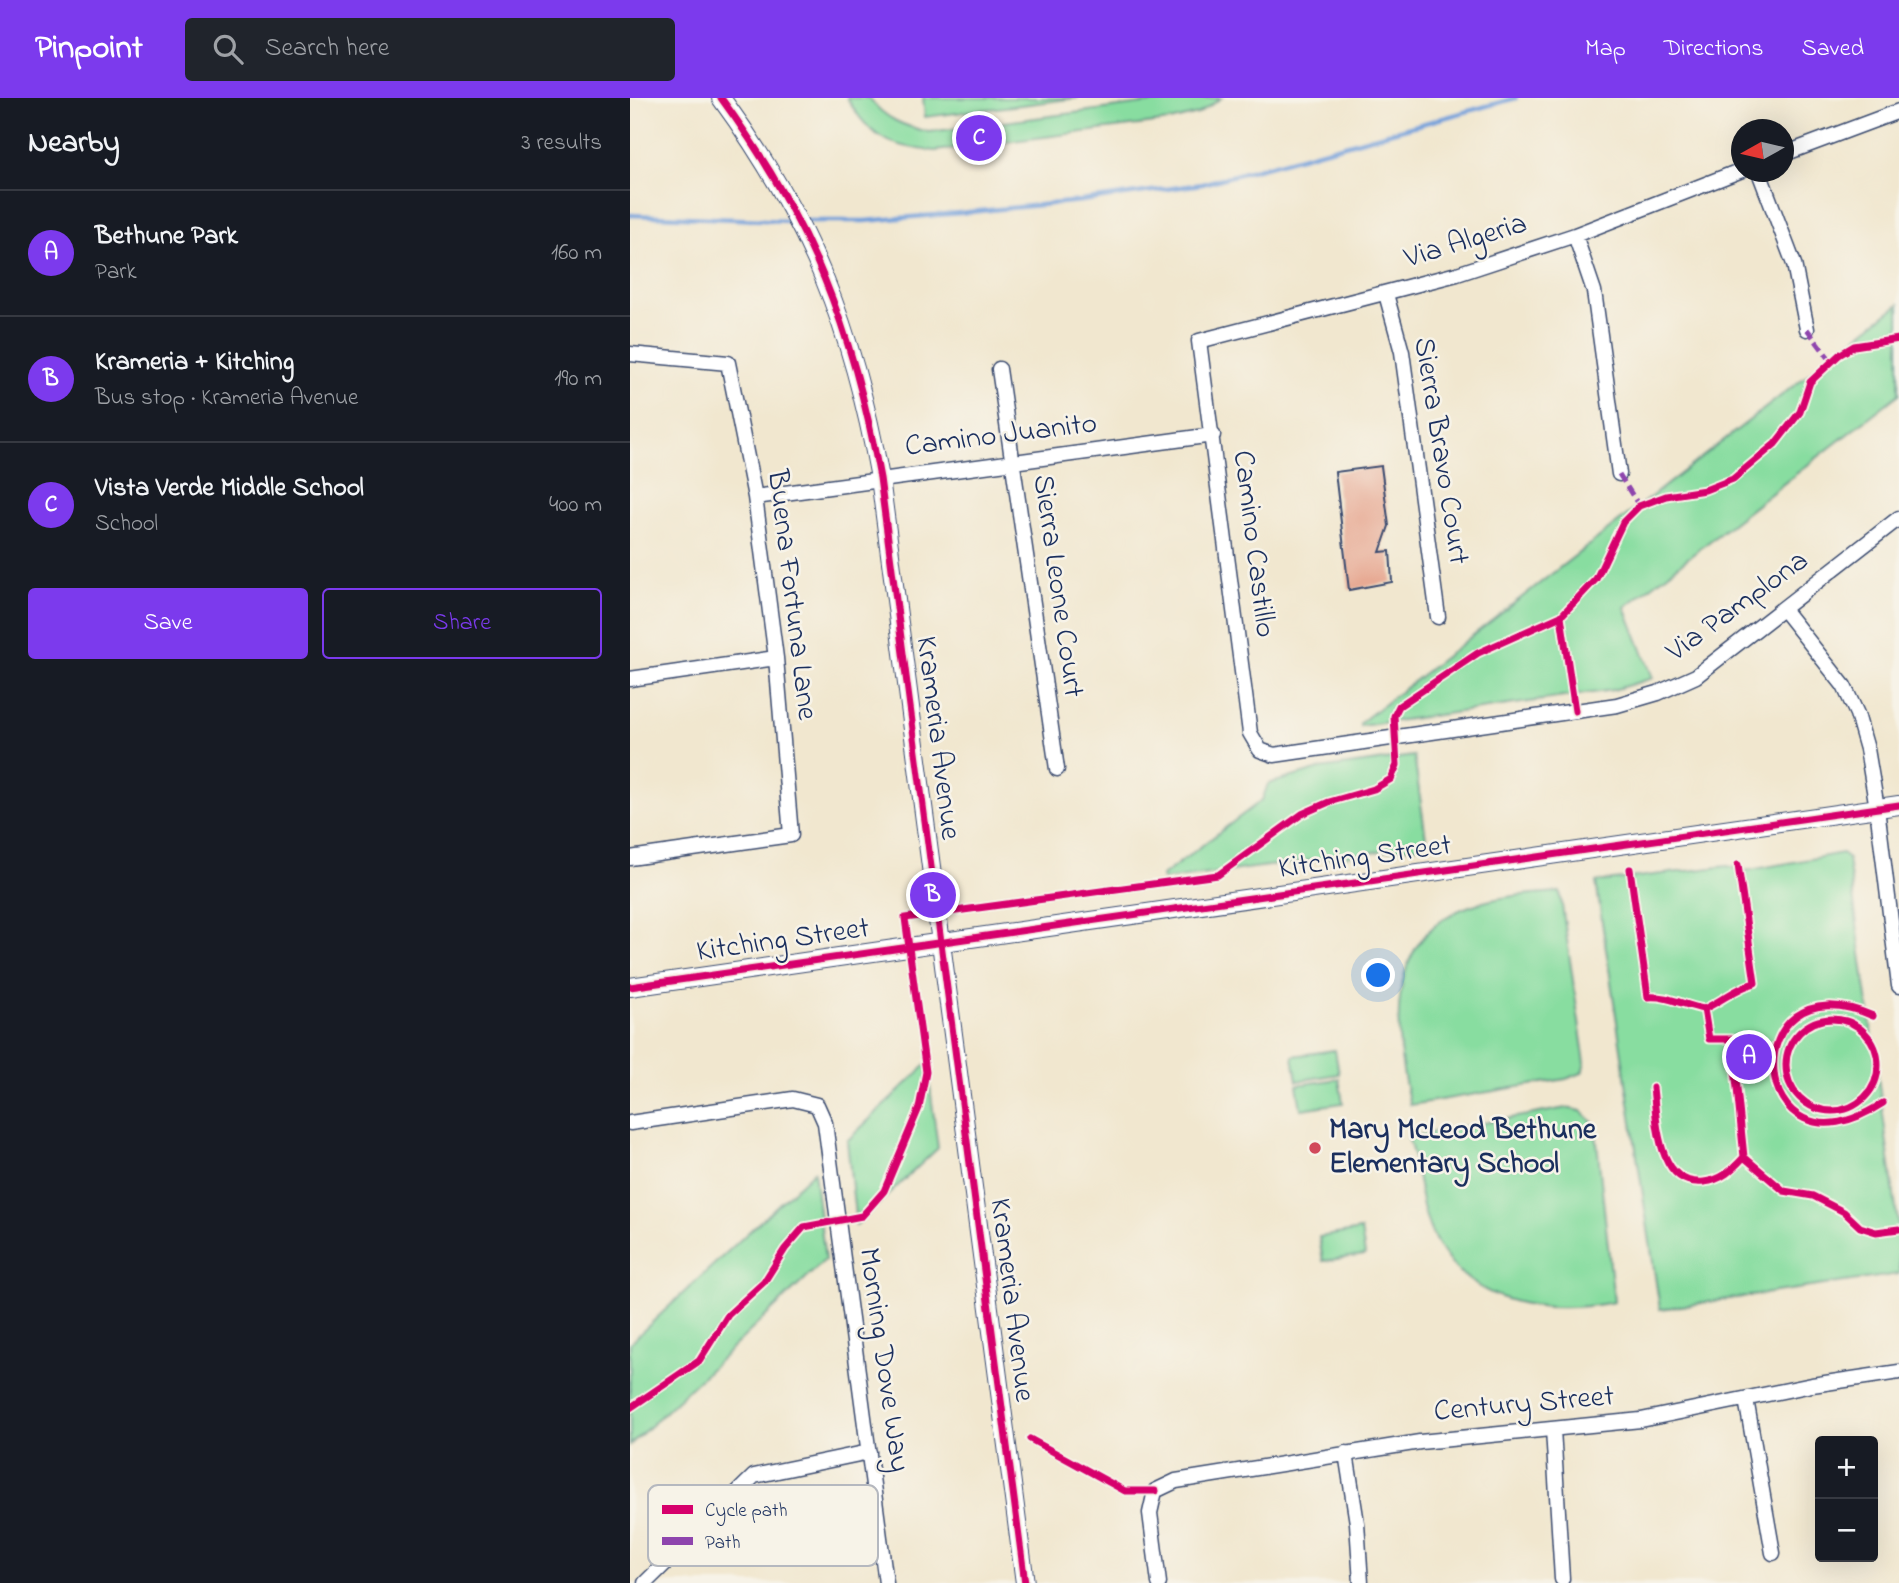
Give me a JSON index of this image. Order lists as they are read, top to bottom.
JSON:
{
  "streets": {
    "street": [
      "Via Algeria",
      "Camino Juanito",
      "Sierra Bravo Court",
      "Camino Castillo",
      "Sierra Leone Court",
      "Buena Fortuna Lane",
      "Via Pamplona",
      "Krameria Avenue",
      "Kitching Street",
      "Morning Dove Way",
      "Century Street"
    ]
  },
  "crossings": [
    ["Via Algeria", "Sierra Bravo Court"],
    ["Via Algeria", "Camino Castillo"],
    ["Camino Juanito", "Camino Castillo"],
    ["Camino Juanito", "Sierra Leone Court"],
    ["Camino Juanito", "Buena Fortuna Lane"],
    ["Camino Juanito", "Krameria Avenue"],
    ["Camino Castillo", "Via Pamplona"],
    ["Krameria Avenue", "Kitching Street"]
  ],
  "places": ["Mary McLeod Bethune Elementary School"],
  "legend": ["Cycle path", "Path"],
  "north": "left",
  "page": {
    "header": "Pinpoint",
    "search": "Search here",
    "nav": ["Map", "Directions", "Saved"],
    "heading": ["Nearby", "3 results"],
    "pins": ["C", "B", "A"],
    "list": [
      {
        "mark": "A",
        "name": "Bethune Park",
        "note": "Park",
        "value": "160 m"
      },
      {
        "mark": "B",
        "name": "Krameria + Kitching",
        "note": "Bus stop · Krameria Avenue",
        "value": "190 m"
      },
      {
        "mark": "C",
        "name": "Vista Verde Middle School",
        "note": "School",
        "value": "400 m"
      }
    ],
    "buttons": ["Save", "Share"],
    "map_buttons": ["+", "−"]
  }
}
